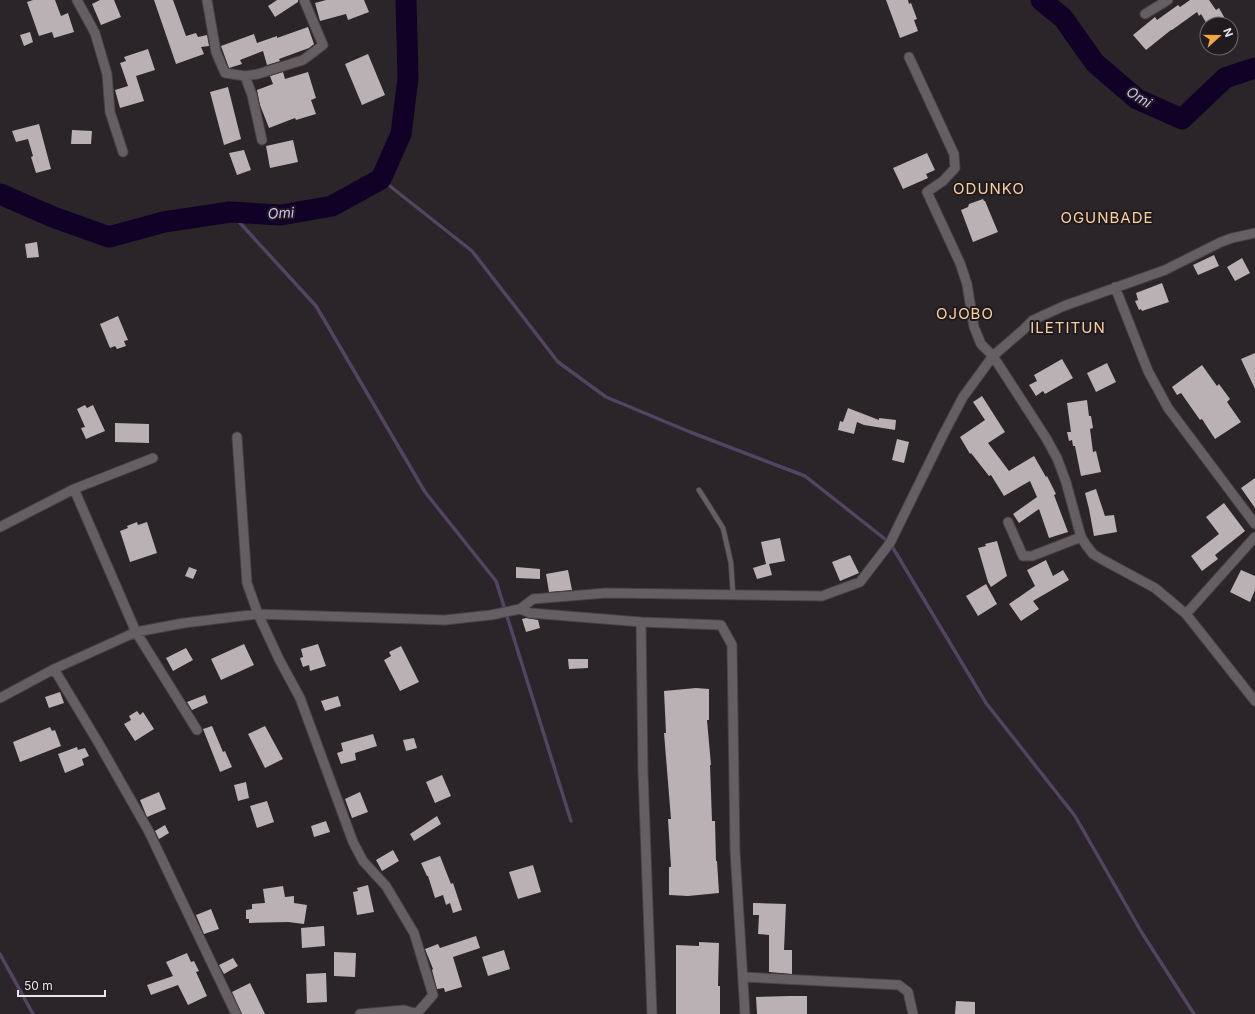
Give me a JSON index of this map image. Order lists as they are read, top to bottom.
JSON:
{
  "districts": [
    "ODUNKO",
    "OGUNBADE",
    "OJOBO",
    "ILETITUN"
  ],
  "water": ["Omi"],
  "scale_bar": "50 m",
  "north": "right"
}
